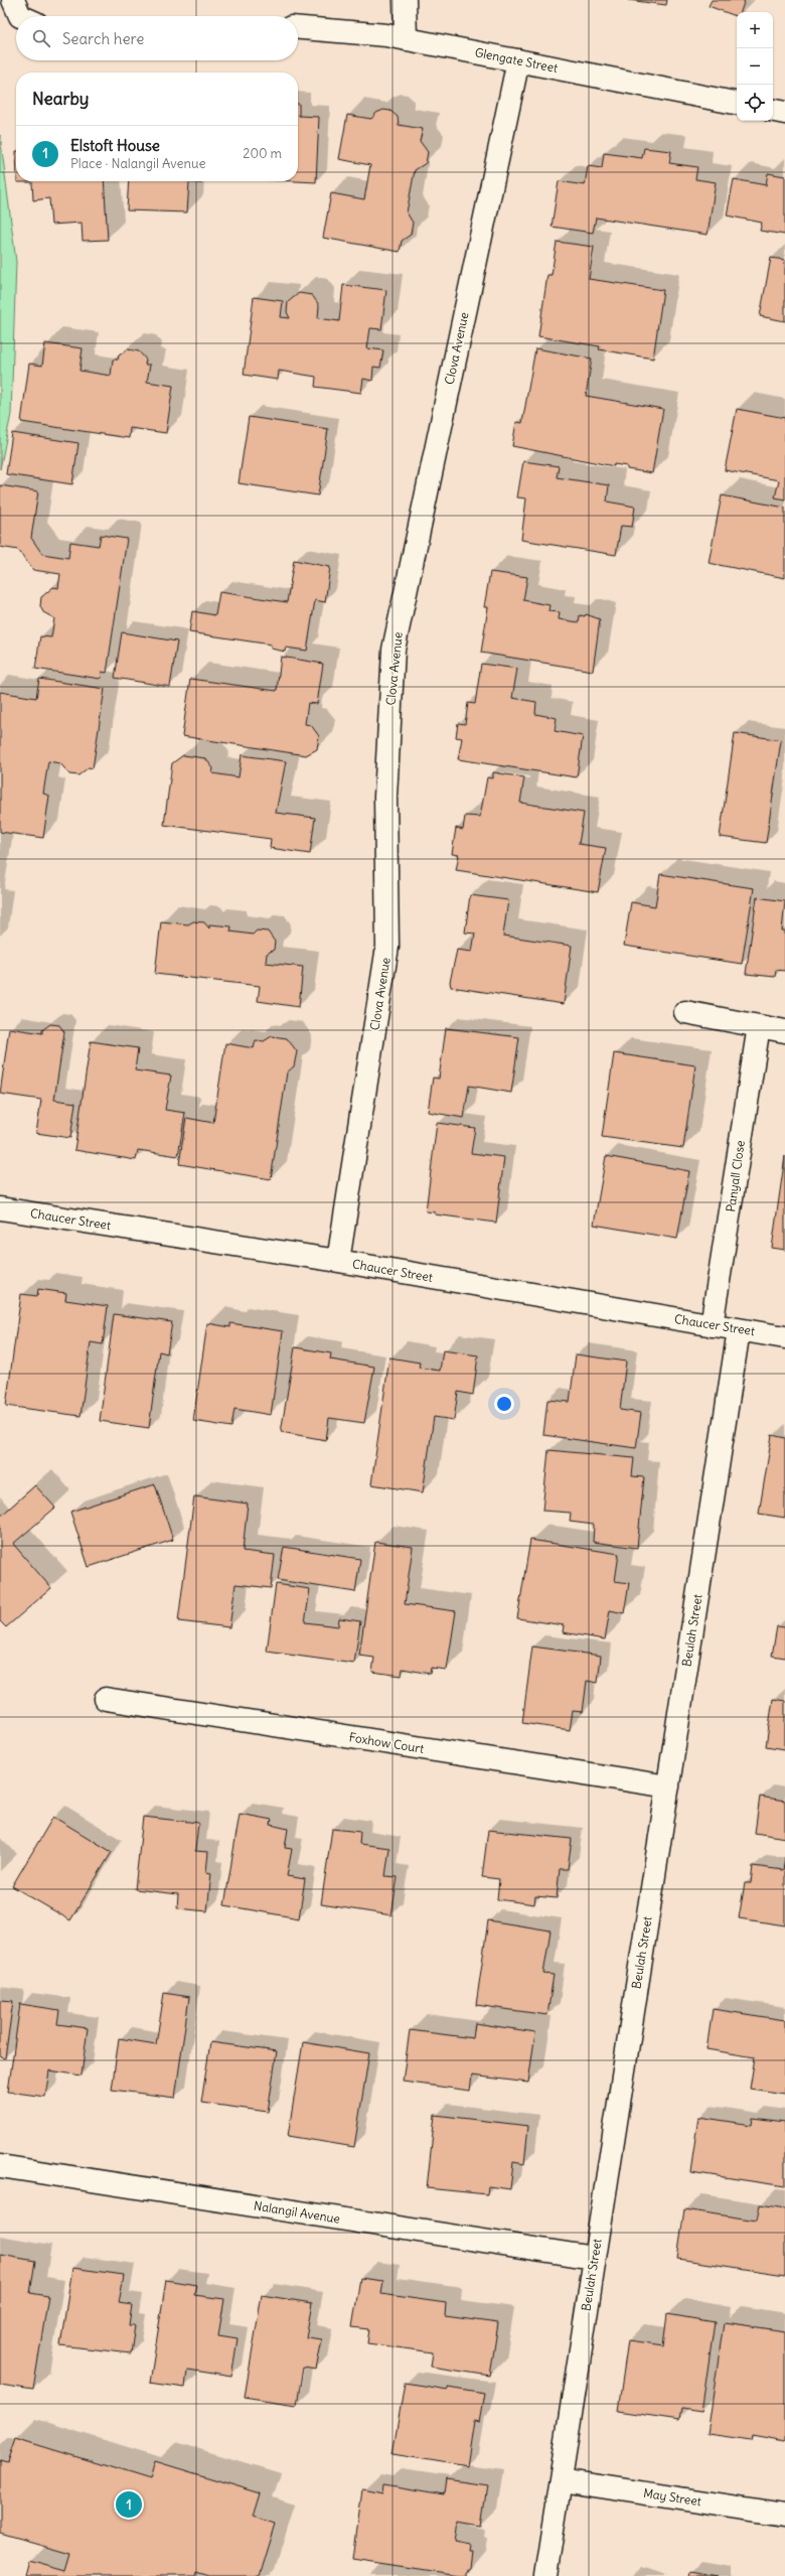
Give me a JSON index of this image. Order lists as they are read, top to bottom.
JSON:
{
  "streets": {
    "street": [
      "Glengate Street",
      "Clova Avenue",
      "Panyall Close",
      "Chaucer Street",
      "Beulah Street",
      "Foxhow Court",
      "Nalangil Avenue",
      "May Street"
    ]
  },
  "crossings": [
    ["Glengate Street", "Clova Avenue"],
    ["Clova Avenue", "Chaucer Street"],
    ["Panyall Close", "Chaucer Street"],
    ["Chaucer Street", "Beulah Street"],
    ["Beulah Street", "Foxhow Court"],
    ["Beulah Street", "Nalangil Avenue"],
    ["Beulah Street", "May Street"]
  ],
  "page": {
    "map_buttons": ["+", "−"],
    "search": "Search here",
    "heading": "Nearby",
    "list": [
      {
        "mark": "1",
        "name": "Elstoft House",
        "note": "Place · Nalangil Avenue",
        "value": "200 m"
      }
    ],
    "pins": "1"
  }
}
